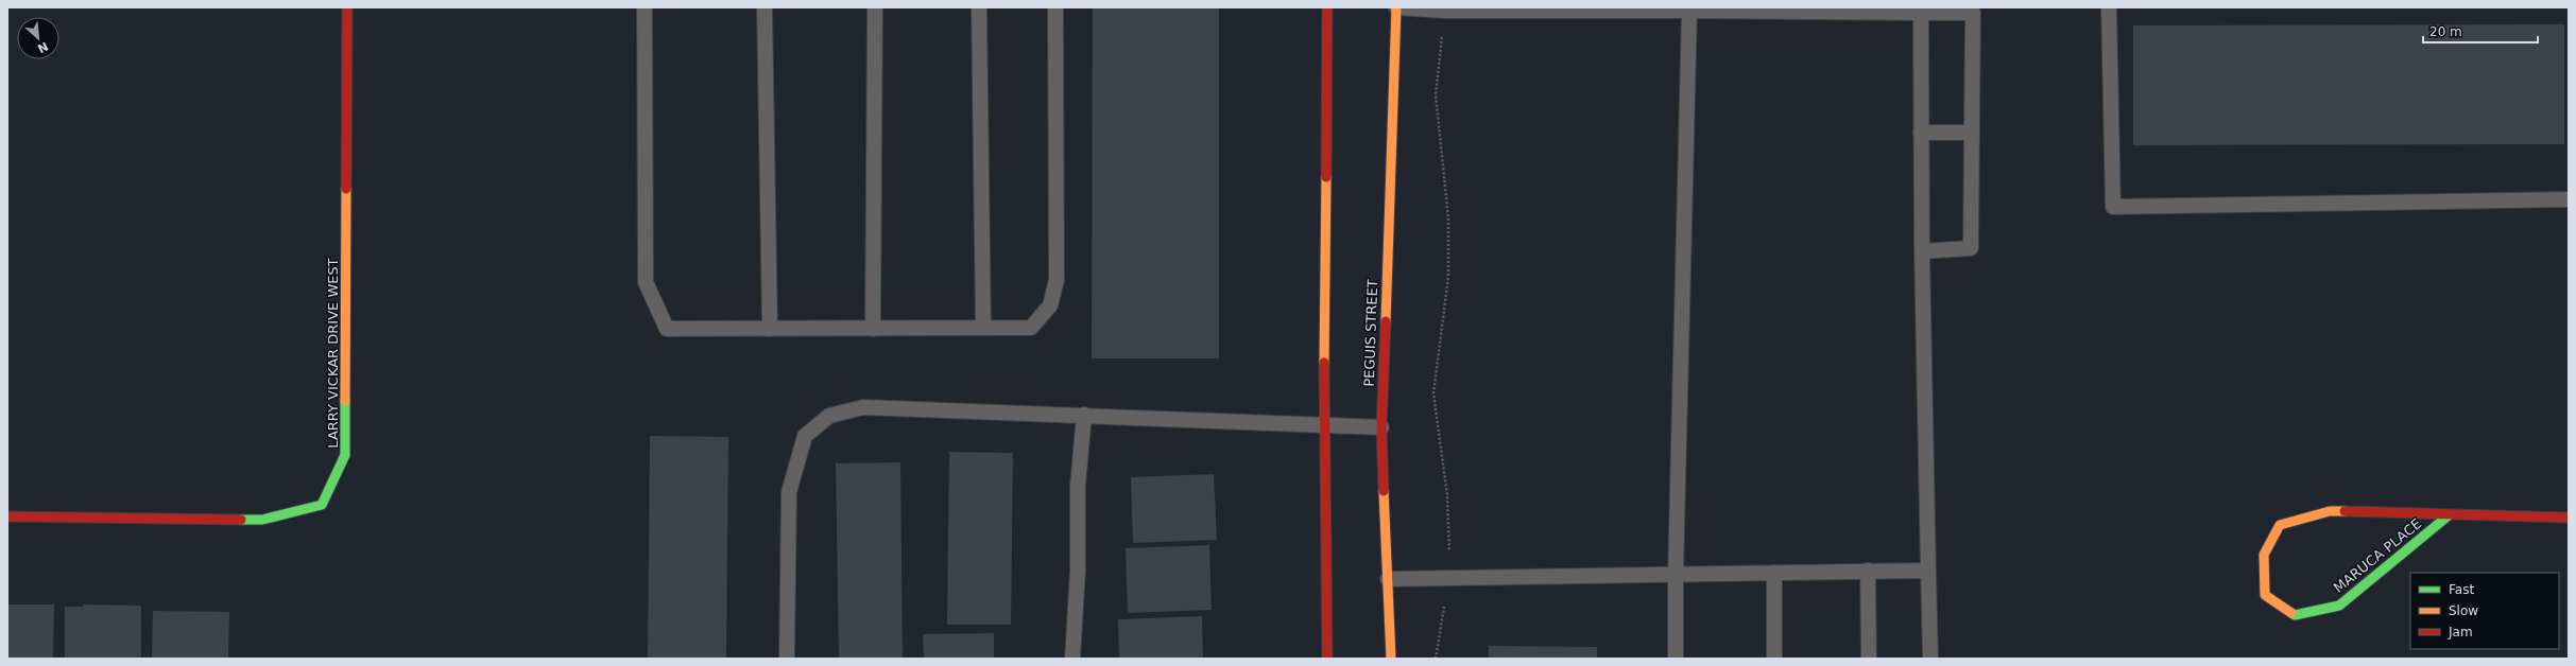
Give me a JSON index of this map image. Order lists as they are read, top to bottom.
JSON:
{
  "streets": {
    "street": ["PEGUIS STREET", "LARRY VICKAR DRIVE WEST", "MARUCA PLACE"]
  },
  "legend": ["Fast", "Slow", "Jam"],
  "scale_bar": "20 m",
  "north": "bottom right"
}
